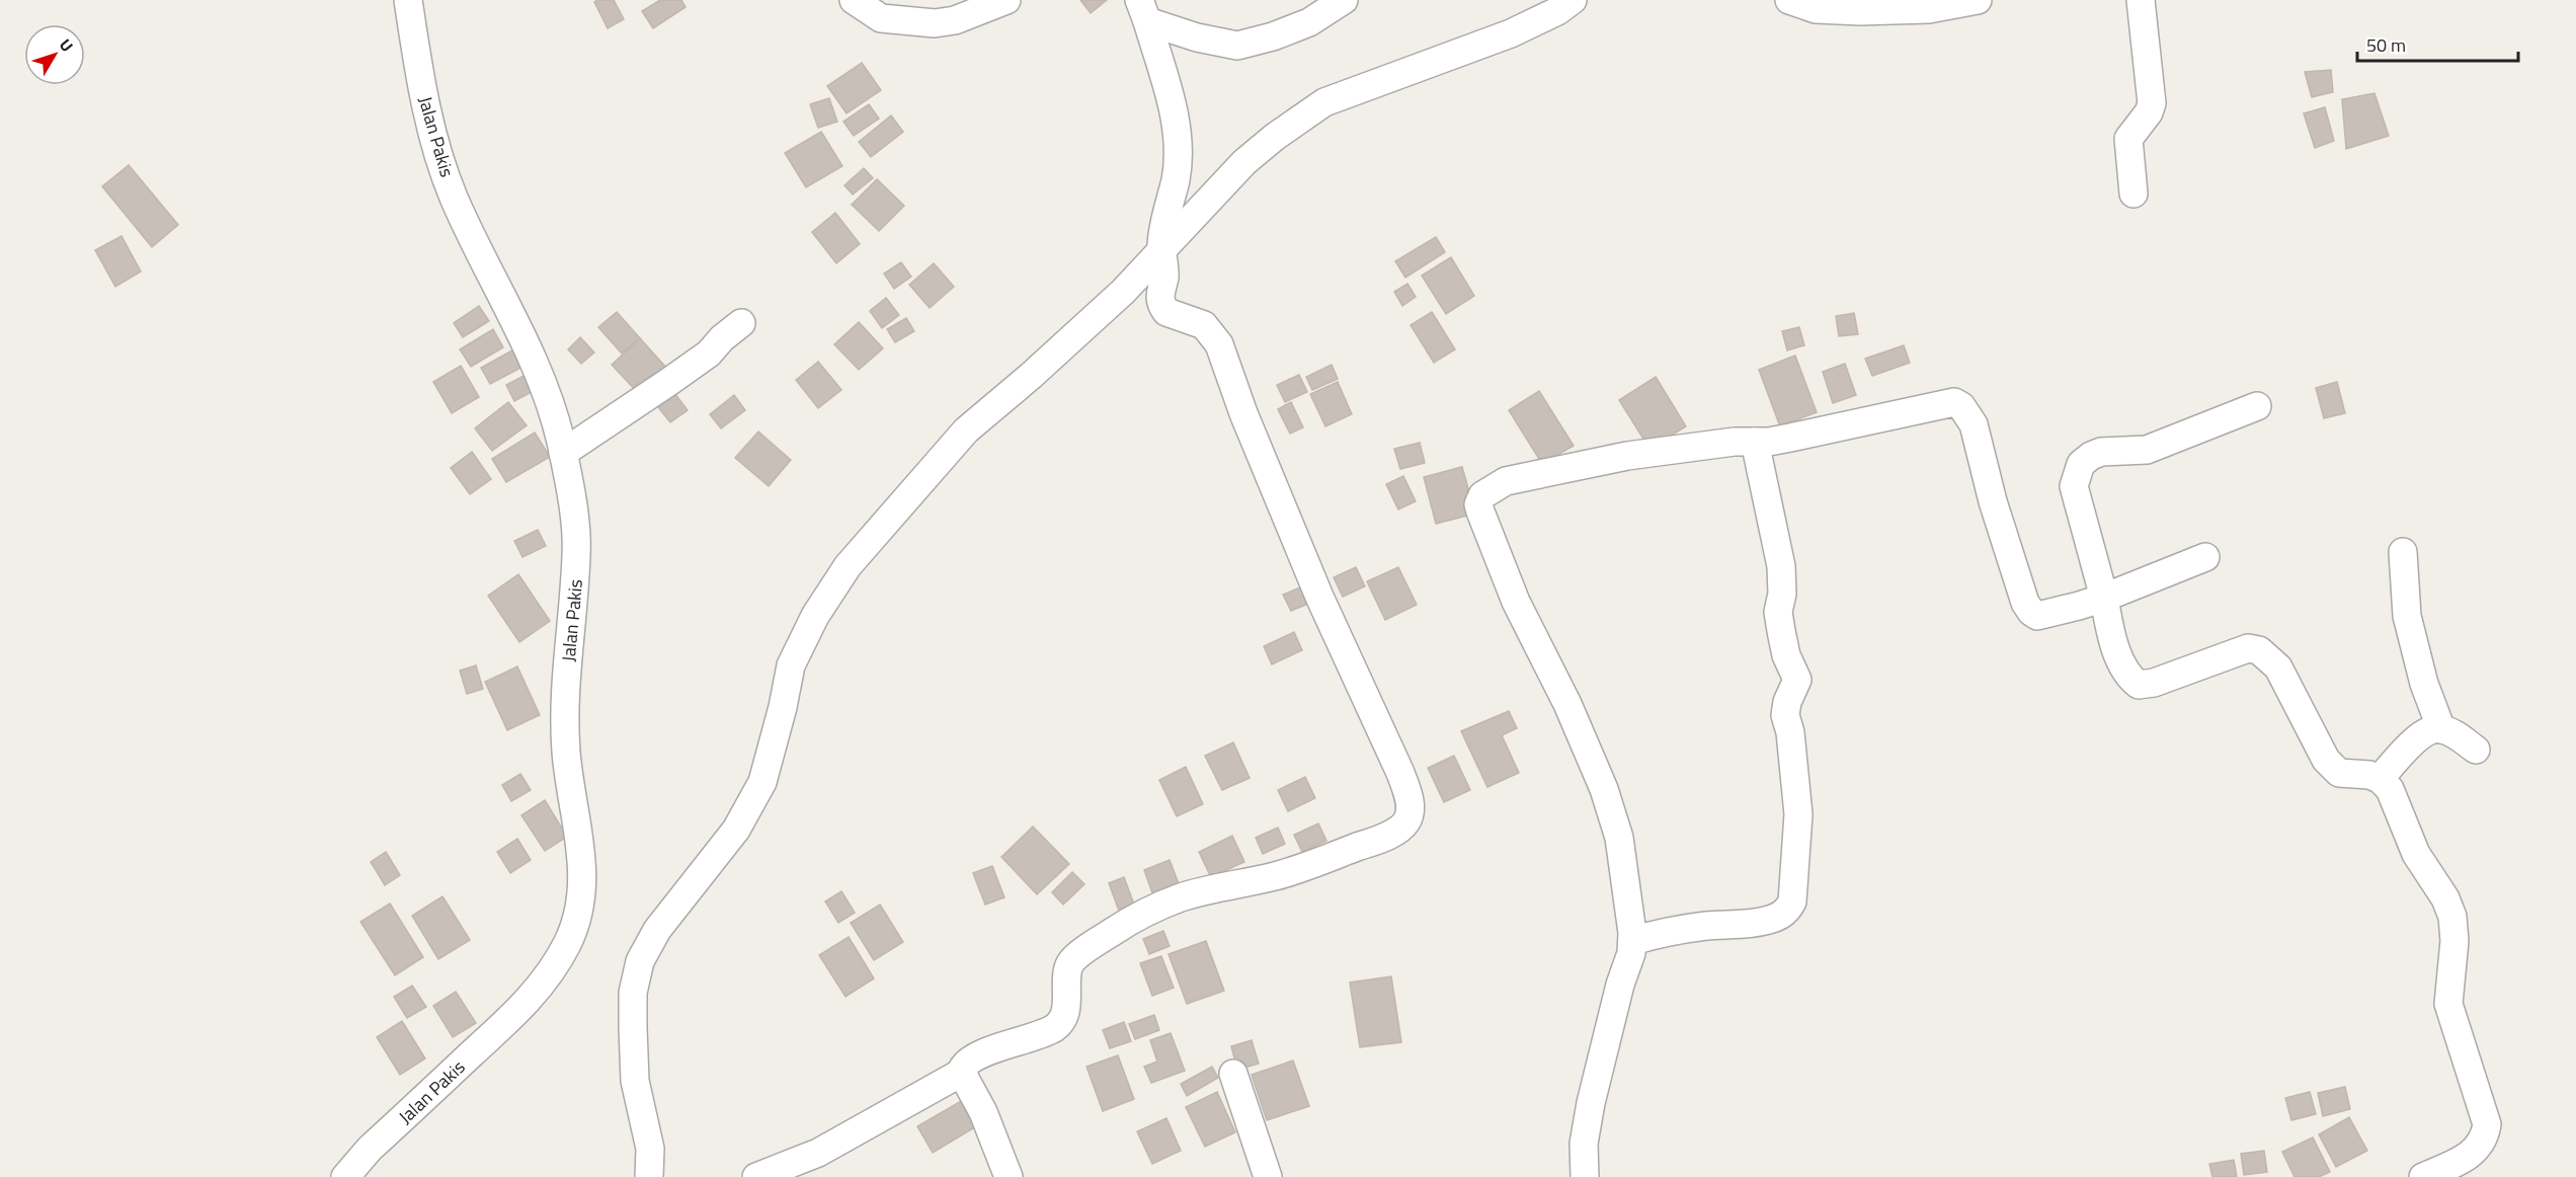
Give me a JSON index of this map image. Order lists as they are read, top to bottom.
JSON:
{
  "streets": {
    "street": ["Jalan Pakis"]
  },
  "scale_bar": "50 m",
  "north": "top right"
}
